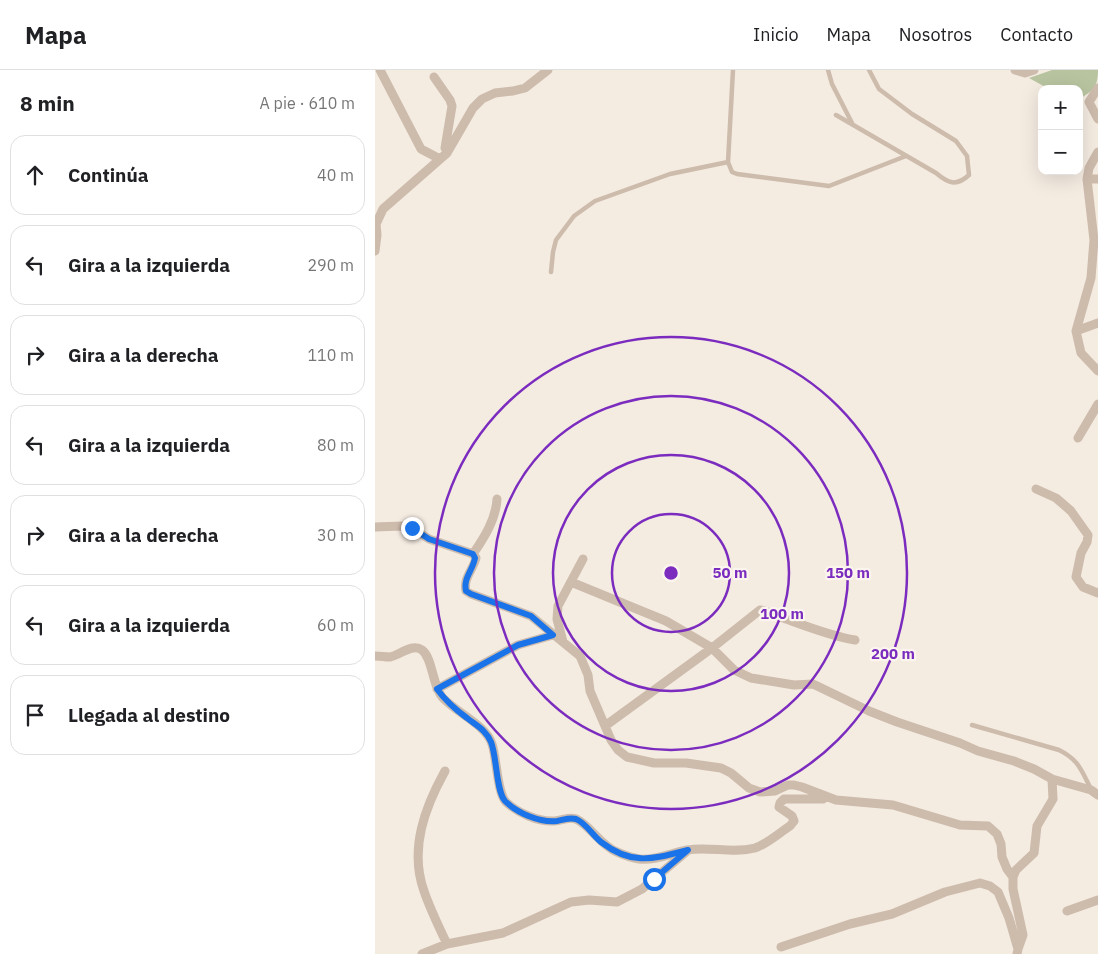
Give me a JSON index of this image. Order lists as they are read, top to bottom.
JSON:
{
  "page": {
    "header": "Mapa",
    "nav": [
      "Inicio",
      "Mapa",
      "Nosotros",
      "Contacto"
    ],
    "heading": ["8 min", "A pie · 610 m"],
    "map_buttons": ["+", "−"],
    "list": [
      ["Continúa", "40 m"],
      ["Gira a la izquierda", "290 m"],
      ["Gira a la derecha", "110 m"],
      ["Gira a la izquierda", "80 m"],
      ["Gira a la derecha", "30 m"],
      ["Gira a la izquierda", "60 m"],
      "Llegada al destino"
    ]
  },
  "rings": [
    "50 m",
    "150 m",
    "100 m",
    "200 m"
  ]
}
